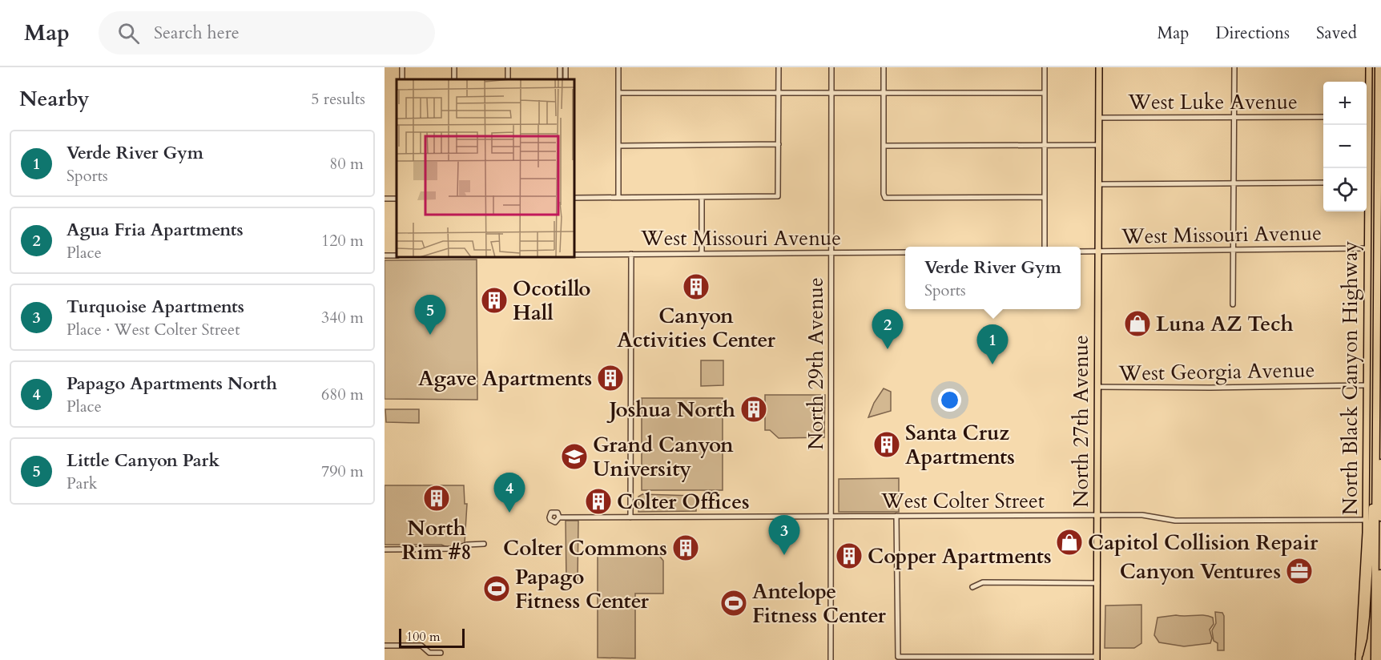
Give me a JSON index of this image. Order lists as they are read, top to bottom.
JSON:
{
  "streets": {
    "main road": ["North Black Canyon Highway", "North 27th Avenue"],
    "street": [
      "West Luke Avenue",
      "West Missouri Avenue",
      "North 29th Avenue",
      "West Georgia Avenue",
      "West Colter Street"
    ]
  },
  "crossings": [
    ["West Luke Avenue", "North 27th Avenue"],
    ["West Missouri Avenue", "North 29th Avenue"],
    ["West Missouri Avenue", "North Black Canyon Highway"],
    ["West Missouri Avenue", "North 27th Avenue"],
    ["North 29th Avenue", "West Colter Street"],
    ["West Georgia Avenue", "North Black Canyon Highway"],
    ["West Georgia Avenue", "North 27th Avenue"],
    ["North Black Canyon Highway", "West Colter Street"],
    ["North 27th Avenue", "West Colter Street"]
  ],
  "places": {
    "building": [
      "Canyon Activities Center",
      "Ocotillo Hall",
      "Agave Apartments",
      "Joshua North",
      "Santa Cruz Apartments",
      "North Rim #8",
      "Colter Offices",
      "Colter Commons",
      "Copper Apartments"
    ],
    "shop": ["Luna AZ Tech", "Capitol Collision Repair"],
    "school or university": ["Grand Canyon University"],
    "office": ["Canyon Ventures"],
    "sports": ["Papago Fitness Center", "Antelope Fitness Center"]
  },
  "scale_bar": "100 m",
  "page": {
    "header": "Map",
    "search": "Search here",
    "nav": ["Map", "Directions", "Saved"],
    "heading": ["Nearby", "5 results"],
    "map_buttons": ["+", "−"],
    "list": [
      {
        "mark": "1",
        "name": "Verde River Gym",
        "note": "Sports",
        "value": "80 m"
      },
      {
        "mark": "2",
        "name": "Agua Fria Apartments",
        "note": "Place",
        "value": "120 m"
      },
      {
        "mark": "3",
        "name": "Turquoise Apartments",
        "note": "Place · West Colter Street",
        "value": "340 m"
      },
      {
        "mark": "4",
        "name": "Papago Apartments North",
        "note": "Place",
        "value": "680 m"
      },
      {
        "mark": "5",
        "name": "Little Canyon Park",
        "note": "Park",
        "value": "790 m"
      }
    ],
    "popup": ["Verde River Gym", "Sports"],
    "pins": [
      "5",
      "2",
      "1",
      "4",
      "3"
    ],
    "scale": "100 m"
  }
}
